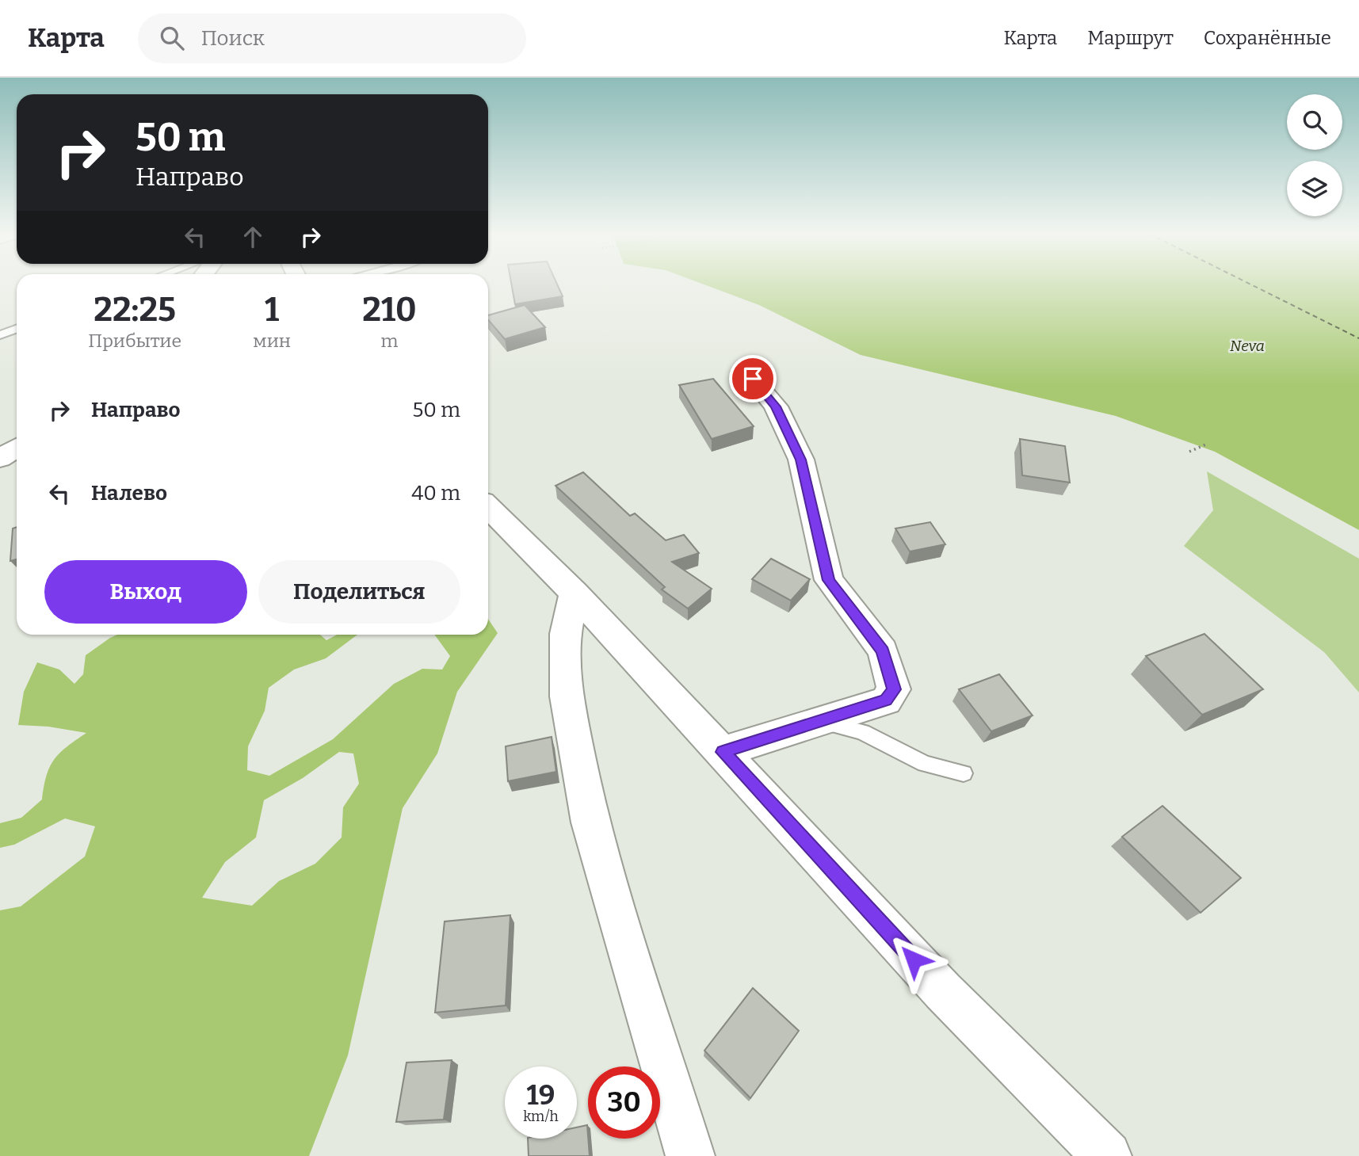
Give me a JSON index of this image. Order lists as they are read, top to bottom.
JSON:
{
  "water": ["Neva"],
  "page": {
    "header": "Карта",
    "search": "Поиск",
    "nav": ["Карта", "Маршрут", "Сохранённые"],
    "turn": ["50 m", "Направо"],
    "eta": [
      "22:25",
      "Прибытие",
      "1",
      "мин",
      "210",
      "m"
    ],
    "list": [
      {
        "name": "Направо",
        "value": "50 m"
      },
      {
        "name": "Налево",
        "value": "40 m"
      }
    ],
    "buttons": ["Выход", "Поделиться"],
    "speed": "19 km/h",
    "limit": "30"
  }
}
